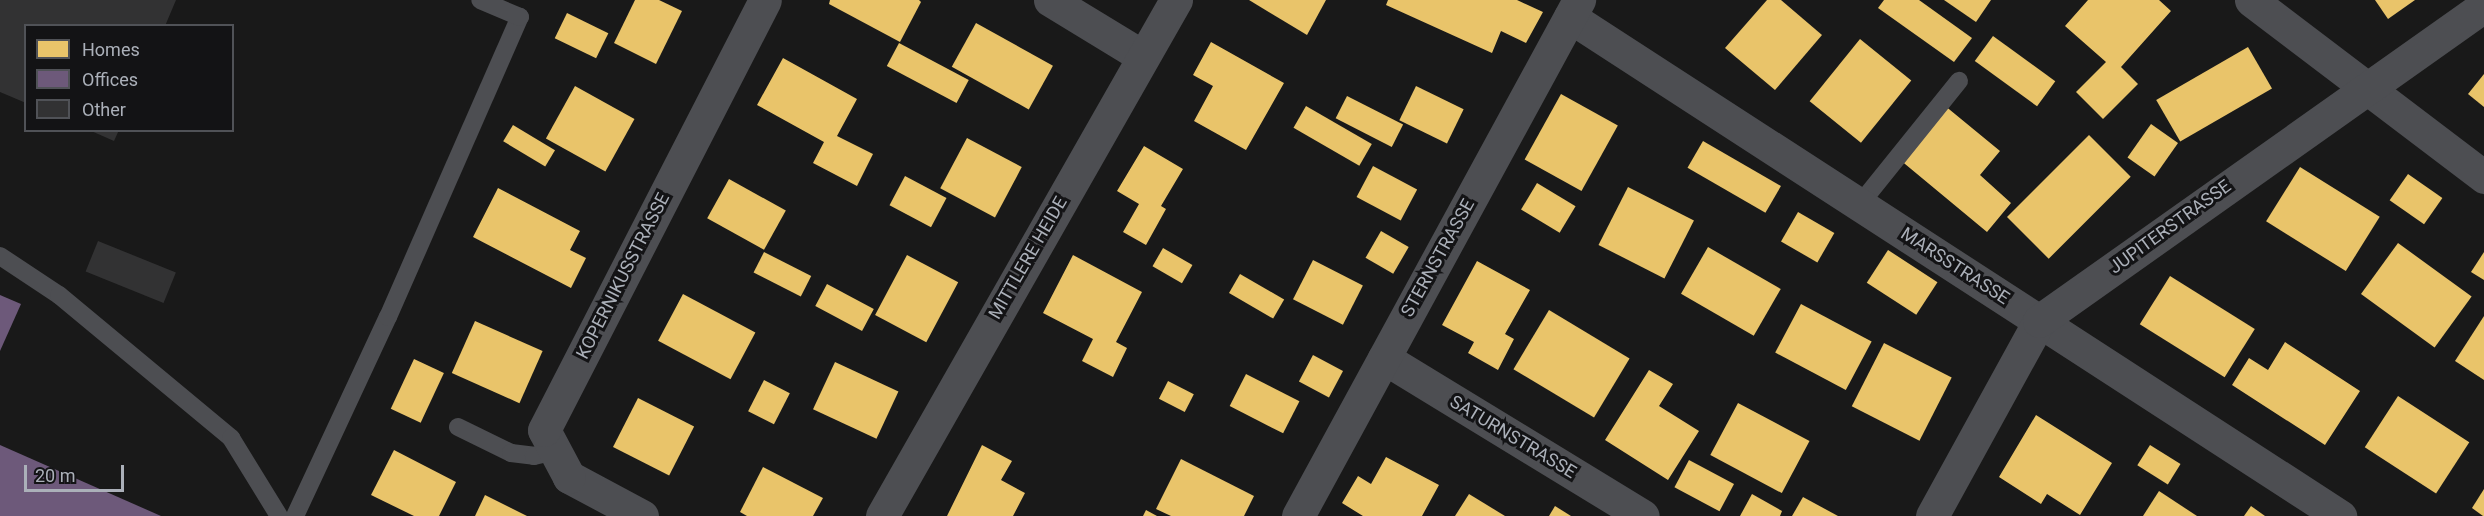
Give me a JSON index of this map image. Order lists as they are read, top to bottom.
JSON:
{
  "streets": {
    "street": [
      "JUPITERSTRASSE",
      "MITTLERE HEIDE",
      "STERNSTRASSE",
      "MARSSTRASSE",
      "KOPERNIKUSSTRASSE",
      "SATURNSTRASSE"
    ]
  },
  "crossings": [
    ["JUPITERSTRASSE", "MARSSTRASSE"],
    ["STERNSTRASSE", "MARSSTRASSE"],
    ["STERNSTRASSE", "SATURNSTRASSE"]
  ],
  "legend": ["Homes", "Offices", "Other"],
  "scale_bar": "20 m"
}
